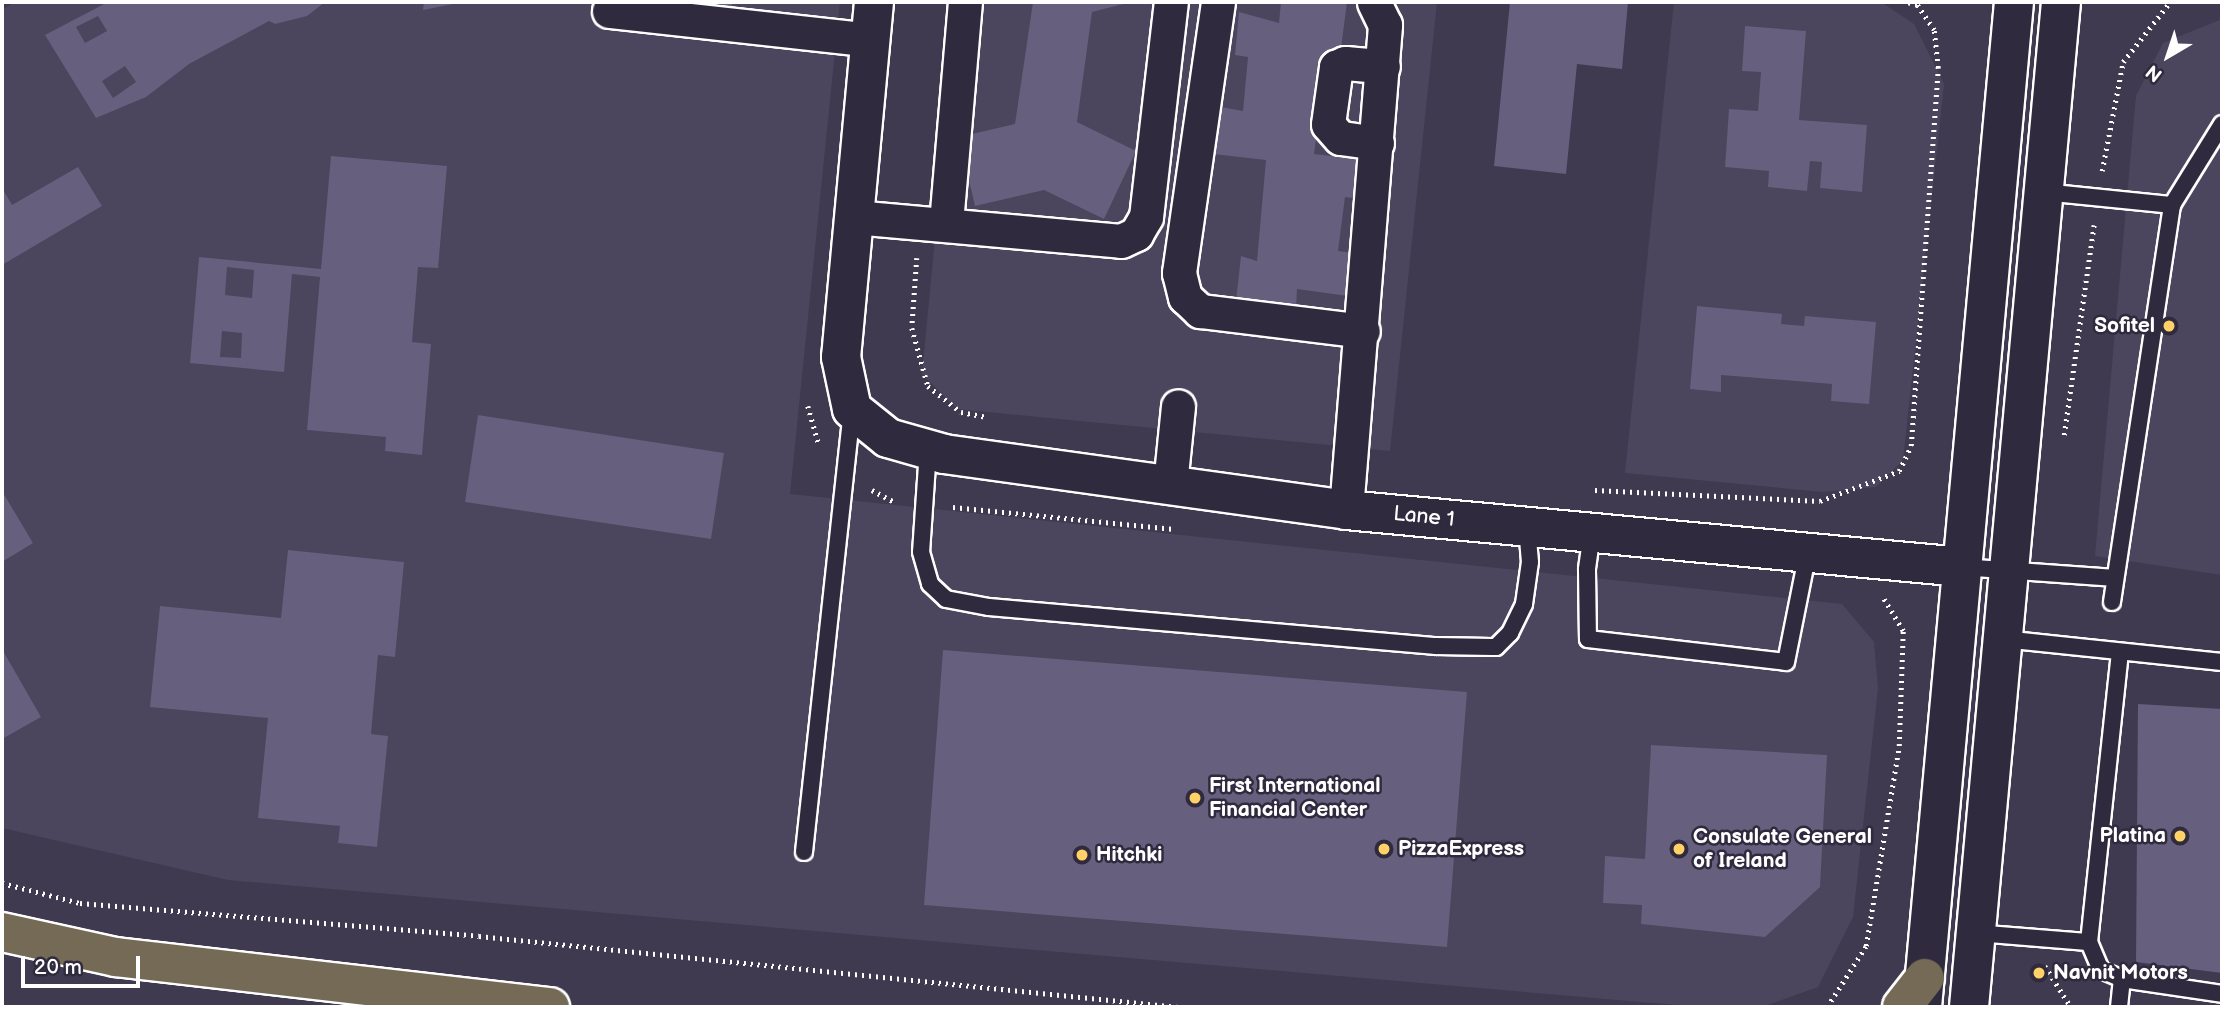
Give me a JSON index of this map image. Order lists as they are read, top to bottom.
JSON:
{
  "streets": {
    "street": ["Lane 1"]
  },
  "places": [
    "Sofitel",
    "First International Financial Center",
    "Platina",
    "PizzaExpress",
    "Consulate General of Ireland",
    "Hitchki",
    "Navnit Motors"
  ],
  "scale_bar": "20 m",
  "north": "bottom left"
}
